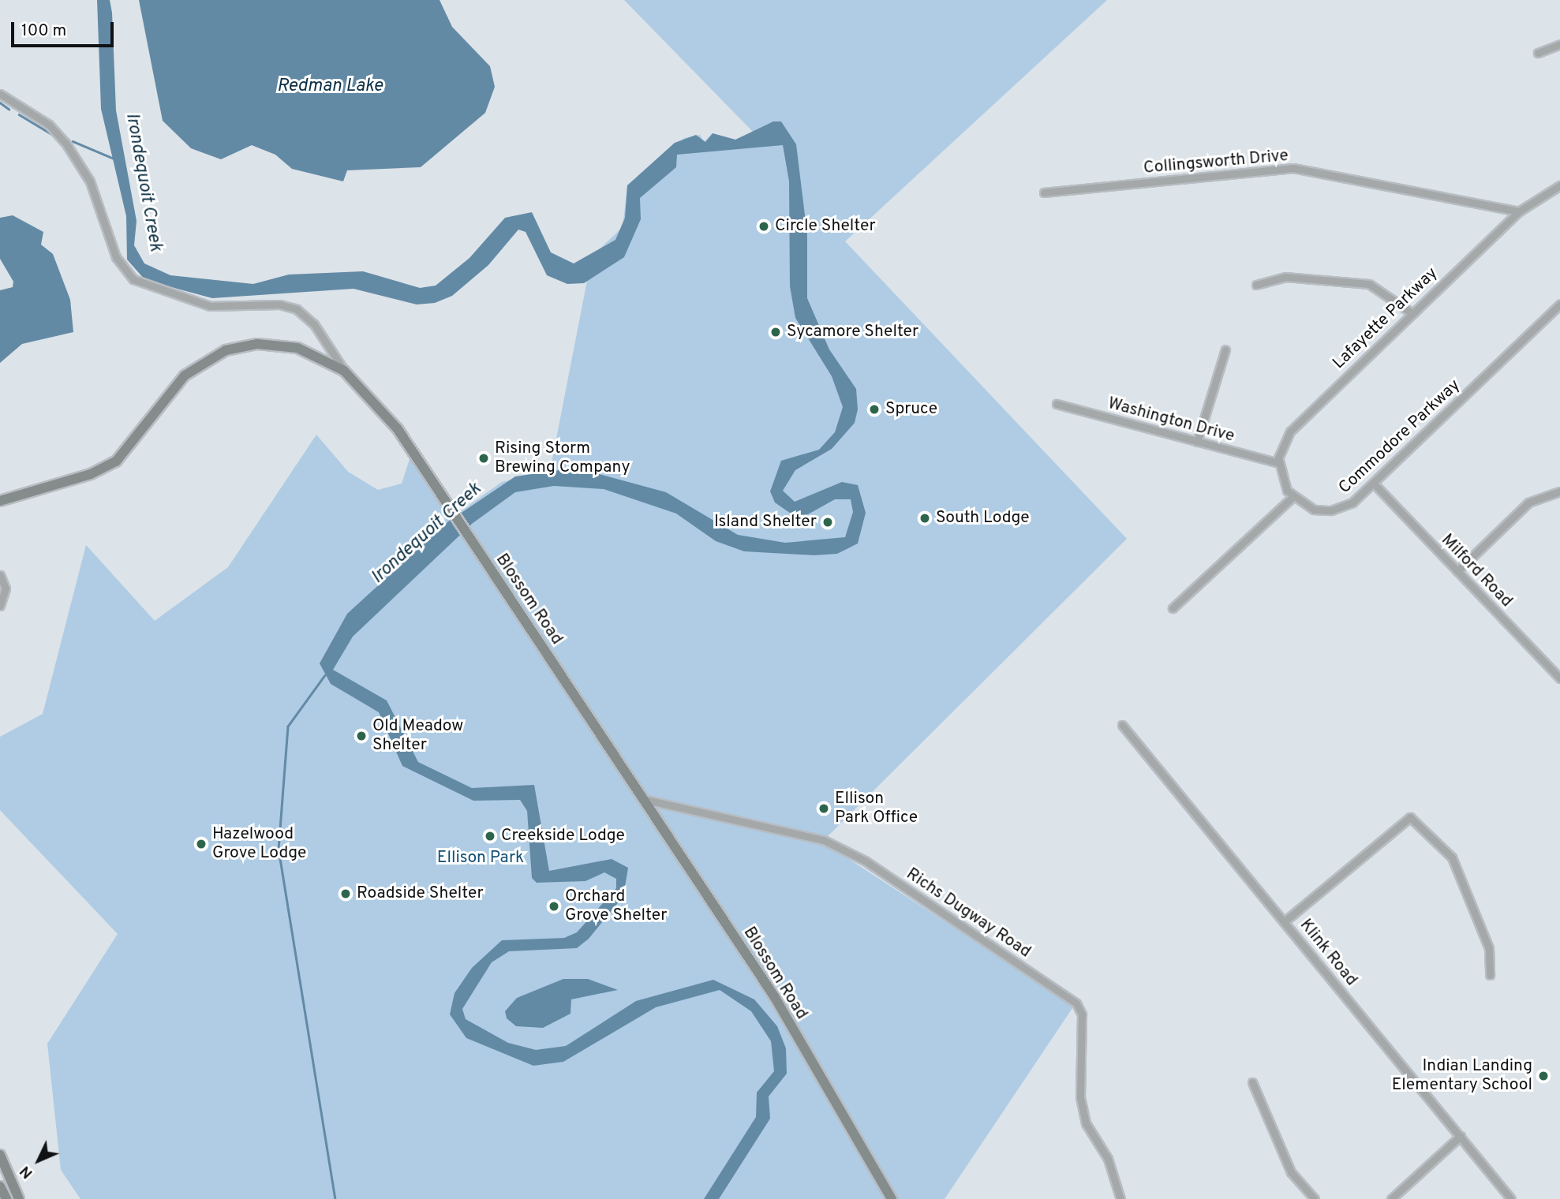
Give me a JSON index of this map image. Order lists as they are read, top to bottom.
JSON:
{
  "streets": {
    "street": [
      "Collingsworth Drive",
      "Lafayette Parkway",
      "Washington Drive",
      "Commodore Parkway",
      "Milford Road",
      "Blossom Road",
      "Richs Dugway Road",
      "Klink Road"
    ]
  },
  "crossings": [
    ["Collingsworth Drive", "Lafayette Parkway"],
    ["Lafayette Parkway", "Washington Drive"],
    ["Commodore Parkway", "Milford Road"],
    ["Blossom Road", "Richs Dugway Road"]
  ],
  "water": ["Redman Lake", "Irondequoit Creek"],
  "parks": ["Ellison Park"],
  "places": [
    "Circle Shelter",
    "Sycamore Shelter",
    "Spruce",
    "Rising Storm Brewing Company",
    "South Lodge",
    "Island Shelter",
    "Old Meadow Shelter",
    "Ellison Park Office",
    "Creekside Lodge",
    "Hazelwood Grove Lodge",
    "Roadside Shelter",
    "Orchard Grove Shelter",
    "Indian Landing Elementary School"
  ],
  "scale_bar": "100 m",
  "north": "bottom left"
}
